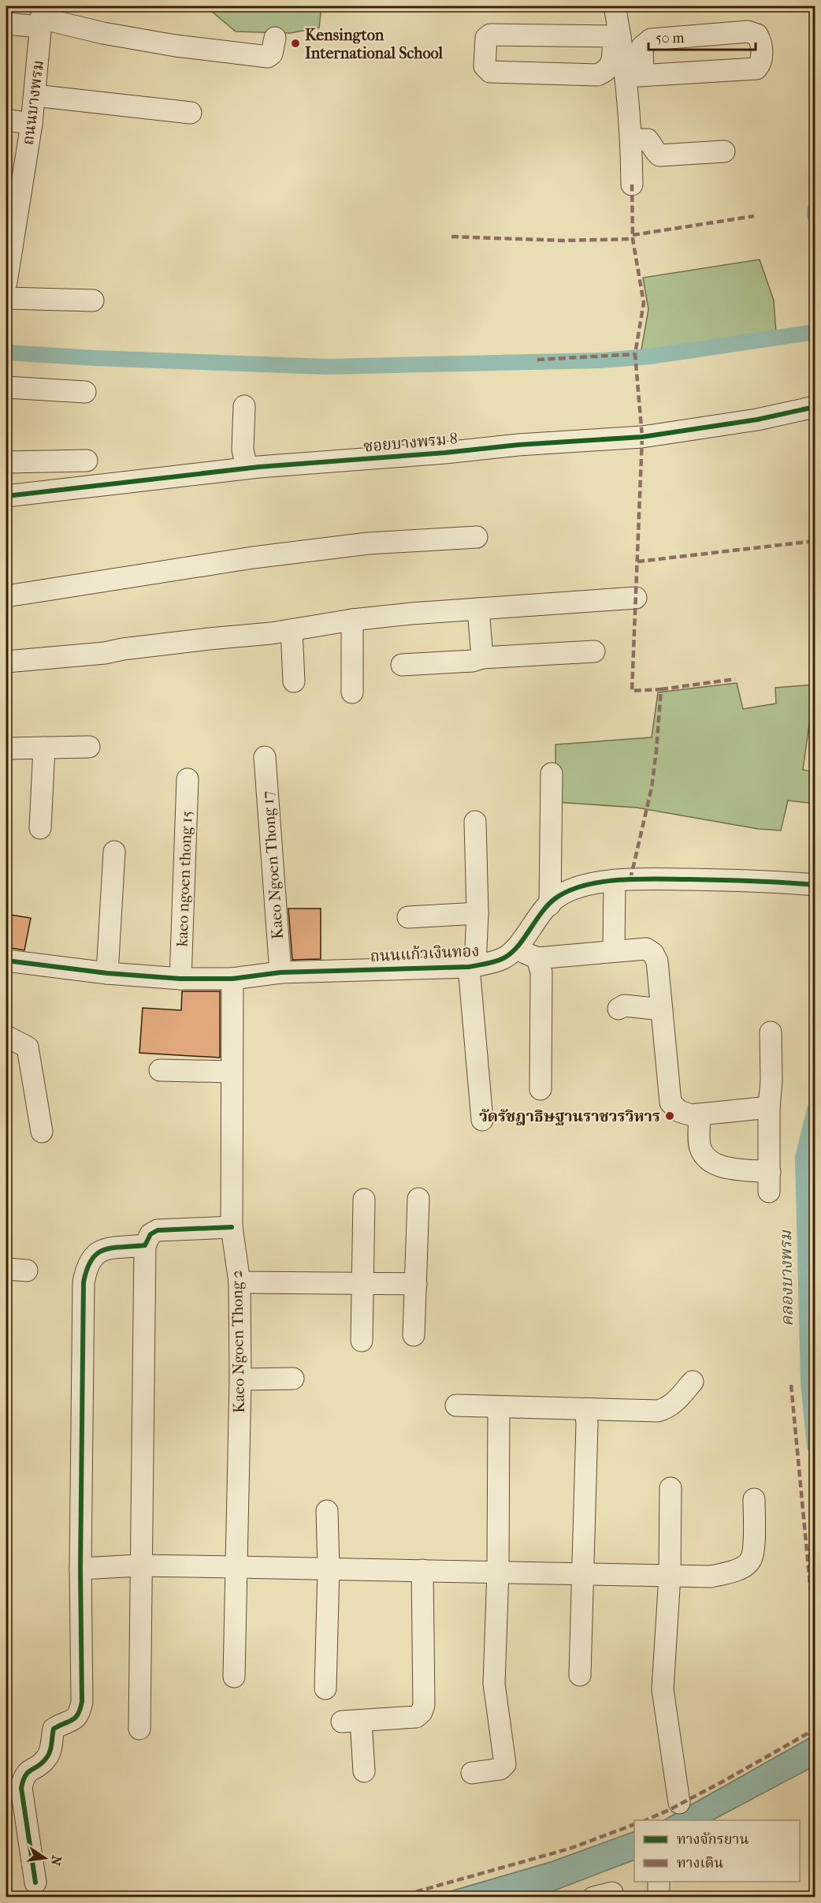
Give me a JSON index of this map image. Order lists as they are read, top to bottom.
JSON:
{
  "streets": {
    "street": [
      "ถนนบางพรม",
      "ซอยบางพรม 8",
      "Kaeo Ngoen Thong 17",
      "kaeo ngoen thong 15",
      "ถนนแก้วเงินทอง",
      "Kaeo Ngoen Thong 2"
    ]
  },
  "crossings": [
    ["Kaeo Ngoen Thong 17", "ถนนแก้วเงินทอง"],
    ["kaeo ngoen thong 15", "ถนนแก้วเงินทอง"],
    ["ถนนแก้วเงินทอง", "Kaeo Ngoen Thong 2"]
  ],
  "water": ["คลองบางพรม"],
  "places": ["Kensington International School", "วัดรัชฎาธิษฐานราชวรวิหาร"],
  "legend": ["ทางจักรยาน", "ทางเดิน"],
  "scale_bar": "50 m",
  "north": "right"
}
